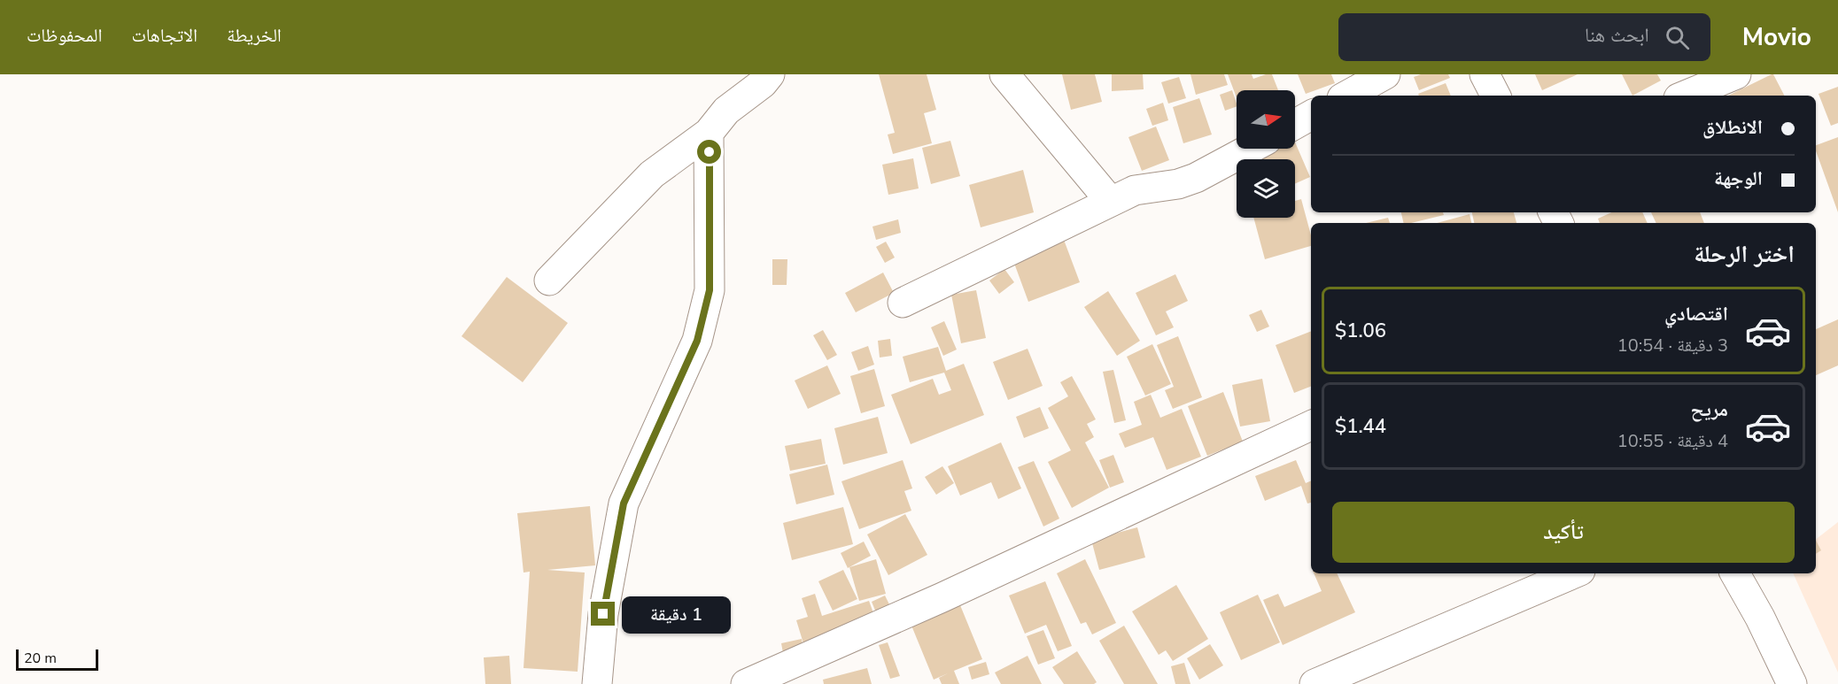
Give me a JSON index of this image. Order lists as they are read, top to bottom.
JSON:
{
  "scale_bar": "20 m",
  "north": "right",
  "page": {
    "header": "Movio",
    "search": "ابحث هنا",
    "nav": ["الخريطة", "الاتجاهات", "المحفوظات"],
    "banner": ["الانطلاق", "الوجهة"],
    "heading": "اختر الرحلة",
    "list": [
      {
        "name": "اقتصادي",
        "note": "3 دقيقة · 10:54",
        "value": "$1.06"
      },
      {
        "name": "مريح",
        "note": "4 دقيقة · 10:55",
        "value": "$1.44"
      }
    ],
    "buttons": "تأكيد",
    "bubble": "1 دقيقة",
    "scale": "20 m"
  }
}
